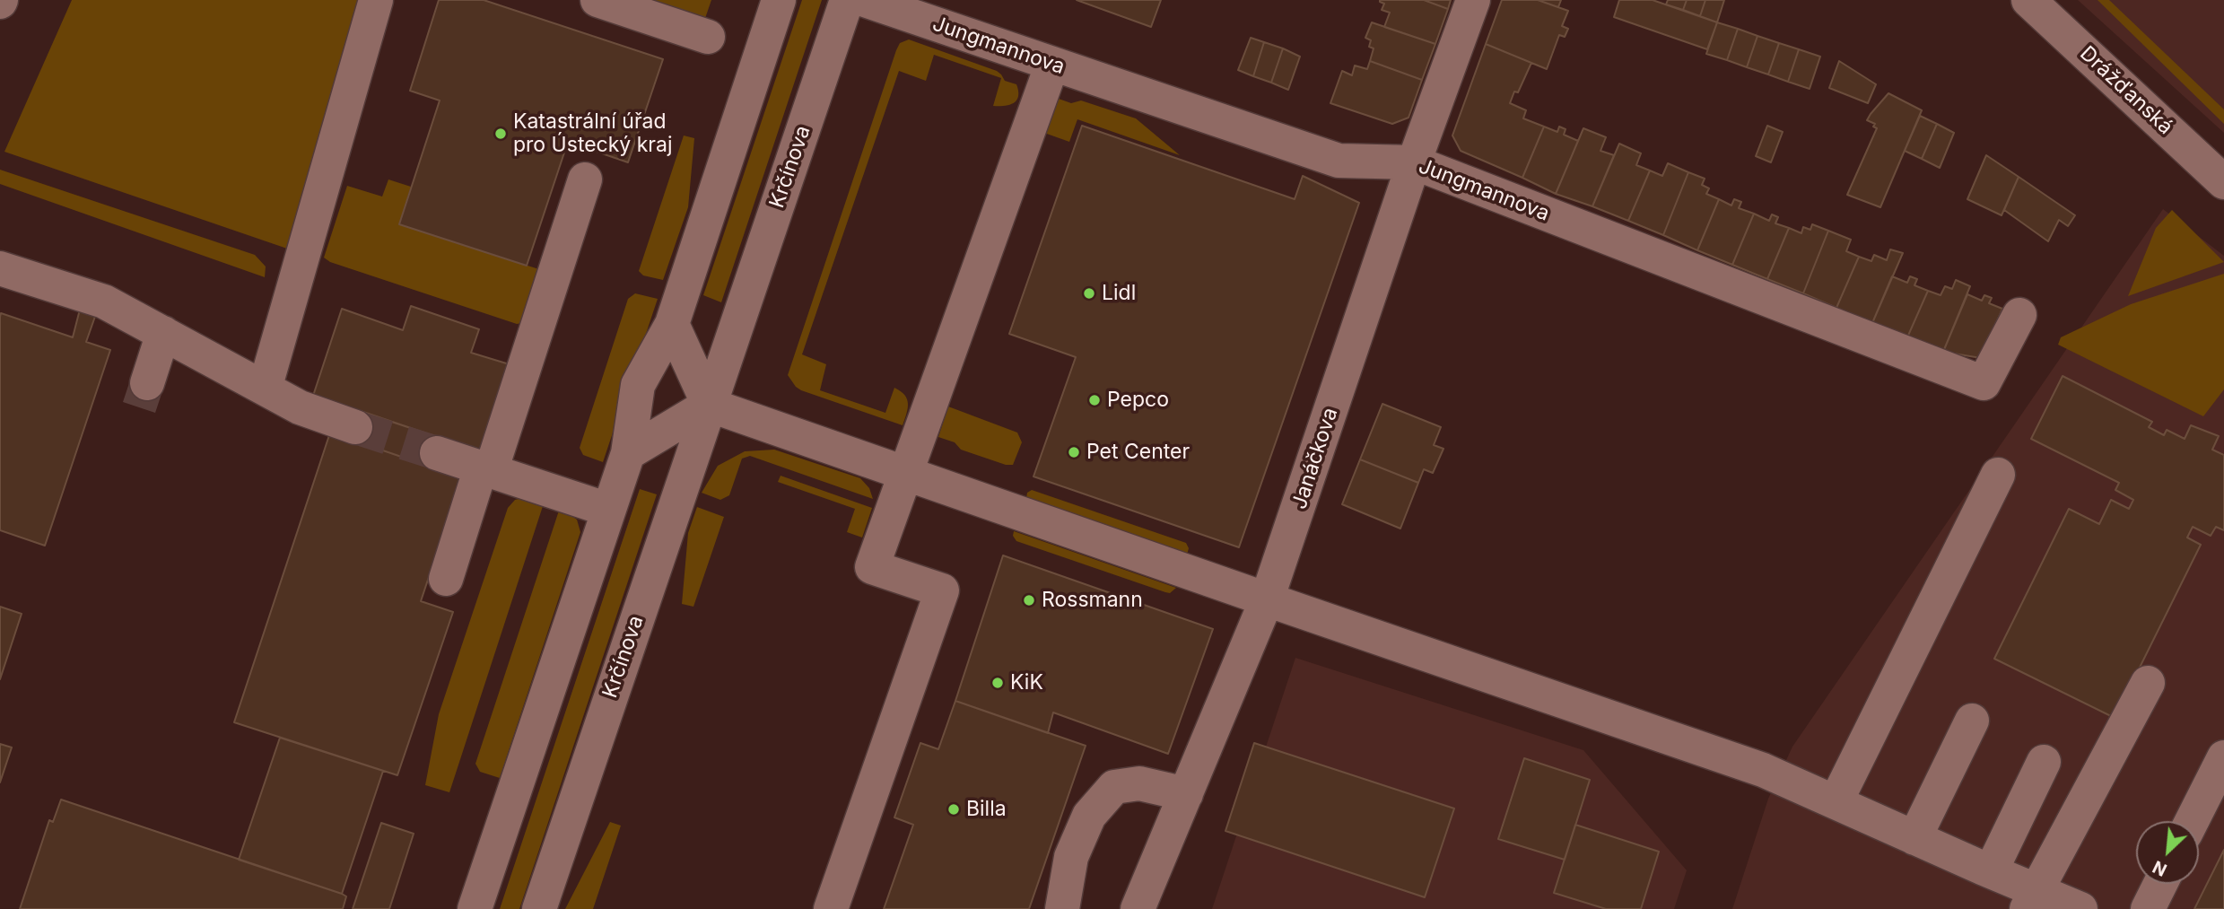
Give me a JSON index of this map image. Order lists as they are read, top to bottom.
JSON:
{
  "streets": {
    "street": [
      "Jungmannova",
      "Drážďanská",
      "Krčínova",
      "Janáčkova"
    ]
  },
  "crossings": [
    ["Jungmannova", "Janáčkova"]
  ],
  "places": [
    "Katastrální úřad pro Ústecký kraj",
    "Lidl",
    "Pepco",
    "Pet Center",
    "Rossmann",
    "KiK",
    "Billa"
  ],
  "north": "bottom left"
}
